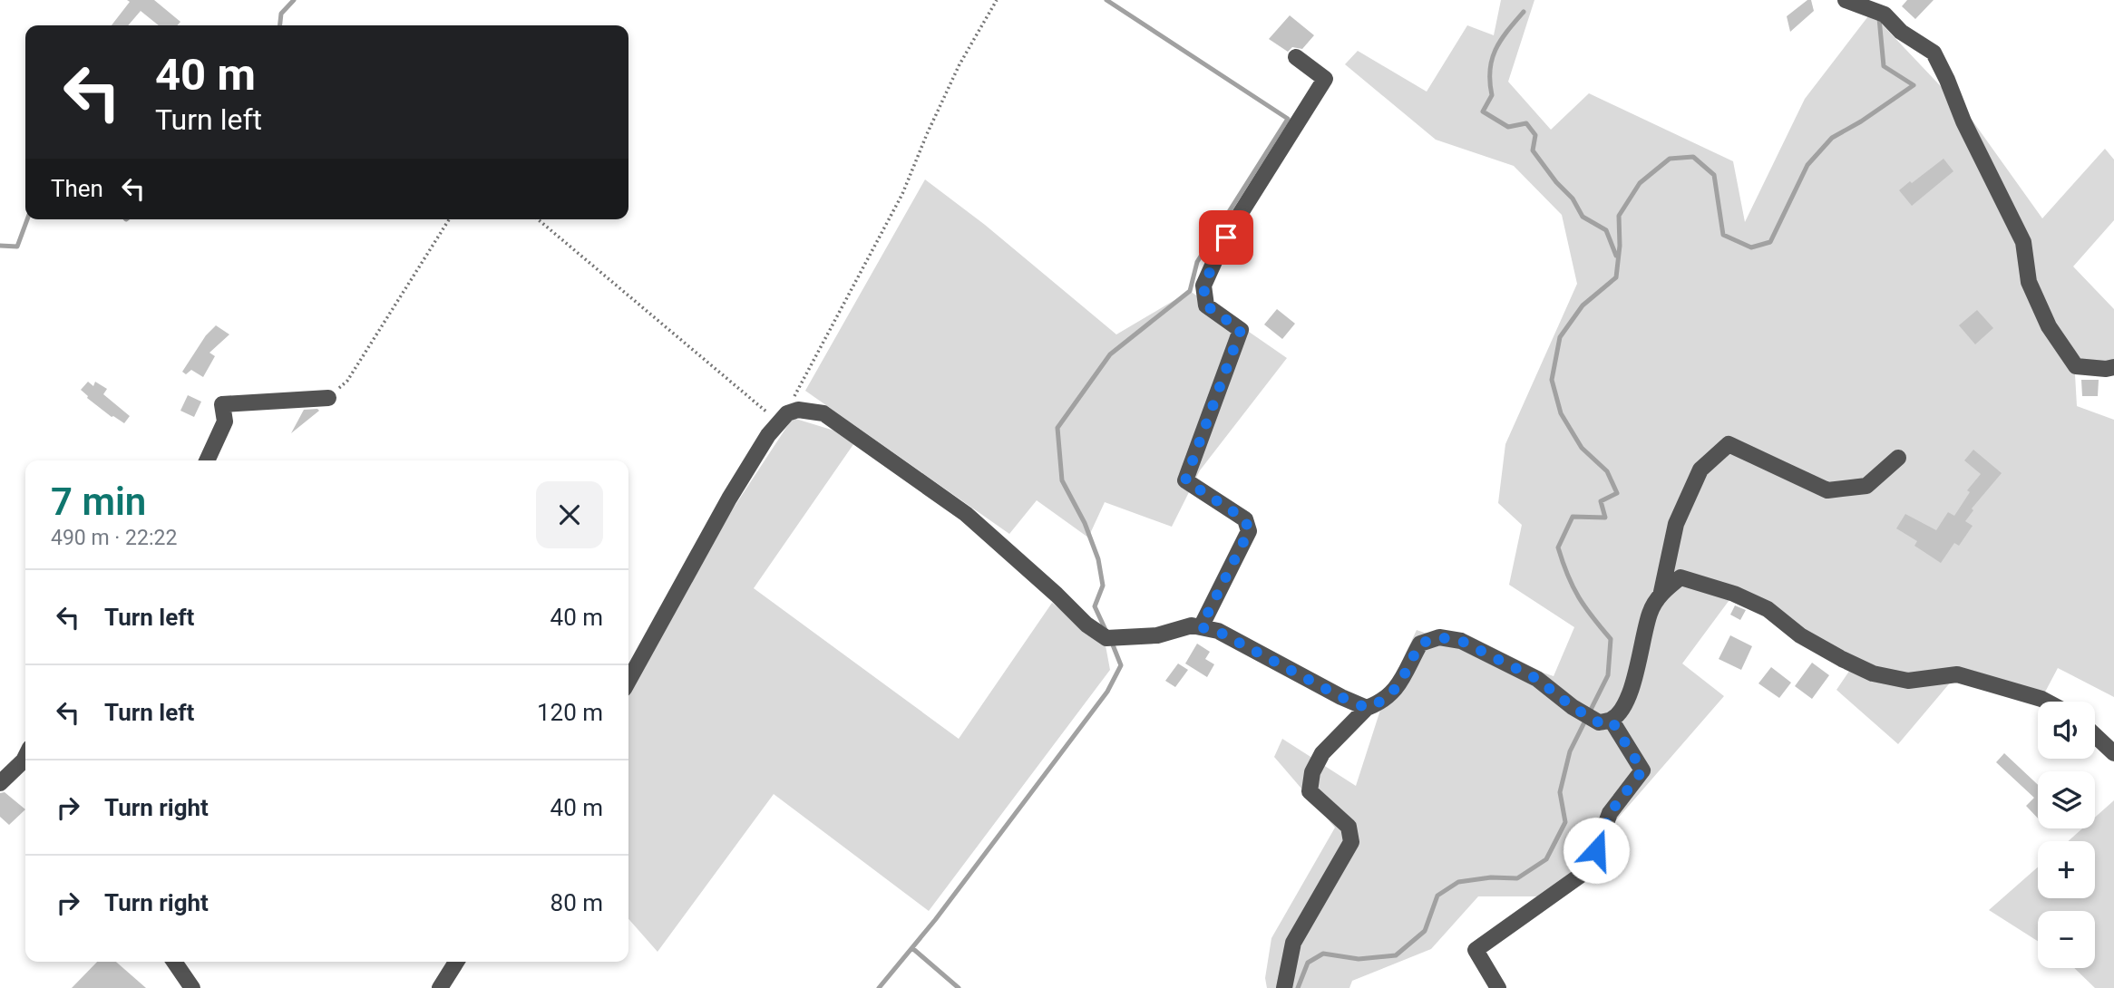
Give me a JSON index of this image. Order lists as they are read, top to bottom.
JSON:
{
  "page": {
    "turn": ["40 m", "Turn left"],
    "then": "Then",
    "heading": ["7 min", "490 m · 22:22"],
    "list": [
      {
        "name": "Turn left",
        "value": "40 m"
      },
      {
        "name": "Turn left",
        "value": "120 m"
      },
      {
        "name": "Turn right",
        "value": "40 m"
      },
      {
        "name": "Turn right",
        "value": "80 m"
      }
    ],
    "map_buttons": ["+", "−"]
  }
}
